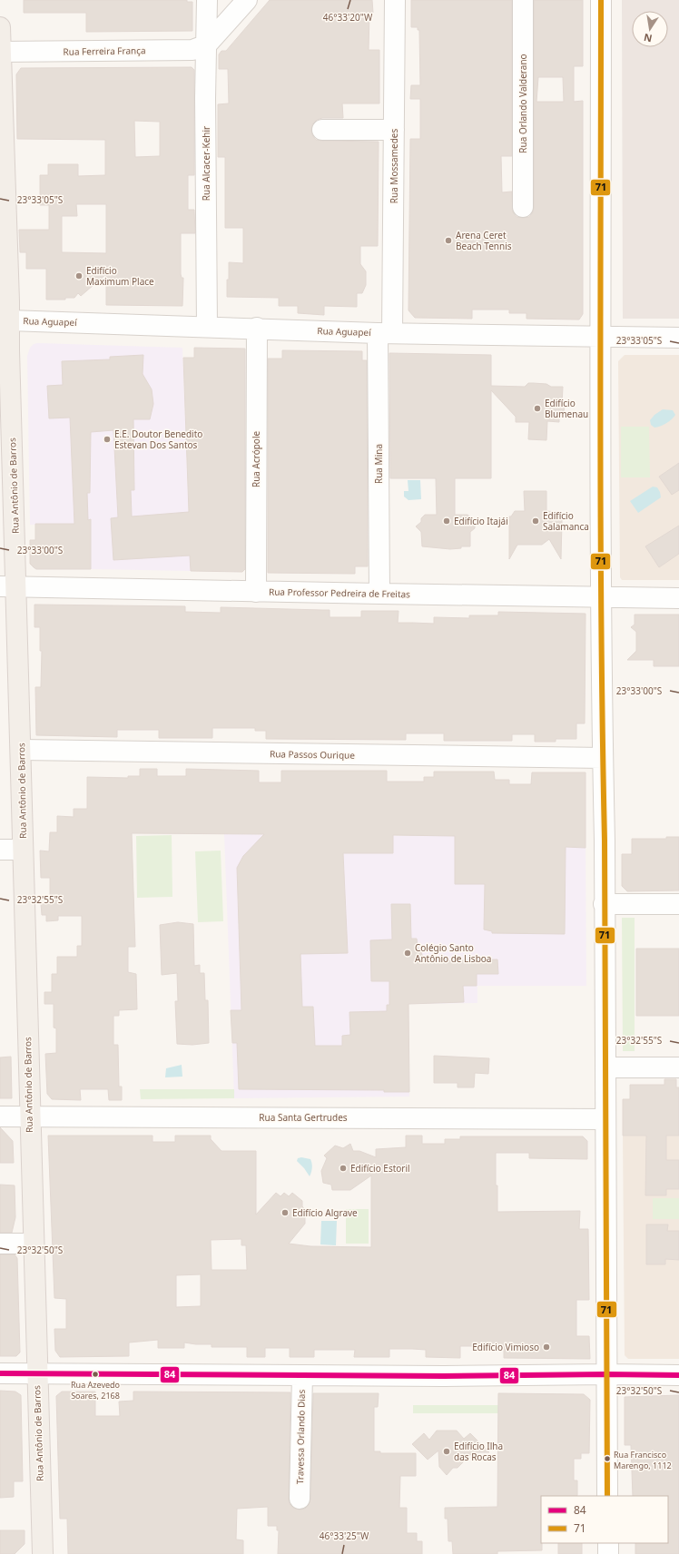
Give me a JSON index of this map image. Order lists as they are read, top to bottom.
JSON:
{
  "streets": {
    "main road": ["Rua Antônio de Barros"],
    "street": [
      "Rua Ferreira França",
      "Rua Orlando Valderano",
      "Rua Alcacer-Kehir",
      "Rua Mossamedes",
      "Rua Aguapeí",
      "Rua Acrópole",
      "Rua Mina",
      "Rua Professor Pedreira de Freitas",
      "Rua Passos Ourique",
      "Rua Santa Gertrudes",
      "Travessa Orlando Dias"
    ]
  },
  "crossings": [
    ["Rua Ferreira França", "Rua Alcacer-Kehir"],
    ["Rua Ferreira França", "Rua Antônio de Barros"],
    ["Rua Alcacer-Kehir", "Rua Aguapeí"],
    ["Rua Mossamedes", "Rua Aguapeí"],
    ["Rua Mossamedes", "Rua Mina"],
    ["Rua Aguapeí", "Rua Acrópole"],
    ["Rua Aguapeí", "Rua Mina"],
    ["Rua Aguapeí", "Rua Antônio de Barros"],
    ["Rua Acrópole", "Rua Professor Pedreira de Freitas"],
    ["Rua Mina", "Rua Professor Pedreira de Freitas"],
    ["Rua Antônio de Barros", "Rua Professor Pedreira de Freitas"],
    ["Rua Antônio de Barros", "Rua Passos Ourique"],
    ["Rua Antônio de Barros", "Rua Santa Gertrudes"]
  ],
  "places": [
    "Arena Ceret Beach Tennis",
    "Edifício Maximum Place",
    "Edifício Blumenau",
    "E.E. Doutor Benedito Estevan Dos Santos",
    "Edifício Itajái",
    "Edifício Salamanca",
    "Colégio Santo Antônio de Lisboa",
    "Edifício Estoril",
    "Edifício Algrave",
    "Edifício Vimioso",
    "Rua Azevedo Soares, 2168",
    "Edifício Ilha das Rocas",
    "Rua Francisco Marengo, 1112"
  ],
  "lines": ["transit line 71", "transit line 84"],
  "legend": ["84", "71"],
  "north": "bottom",
  "coordinates": [
    "46°33'20\"W",
    "23°33'05\"S",
    "23°33'00\"S",
    "23°32'55\"S",
    "23°32'50\"S",
    "46°33'25\"W"
  ]
}
